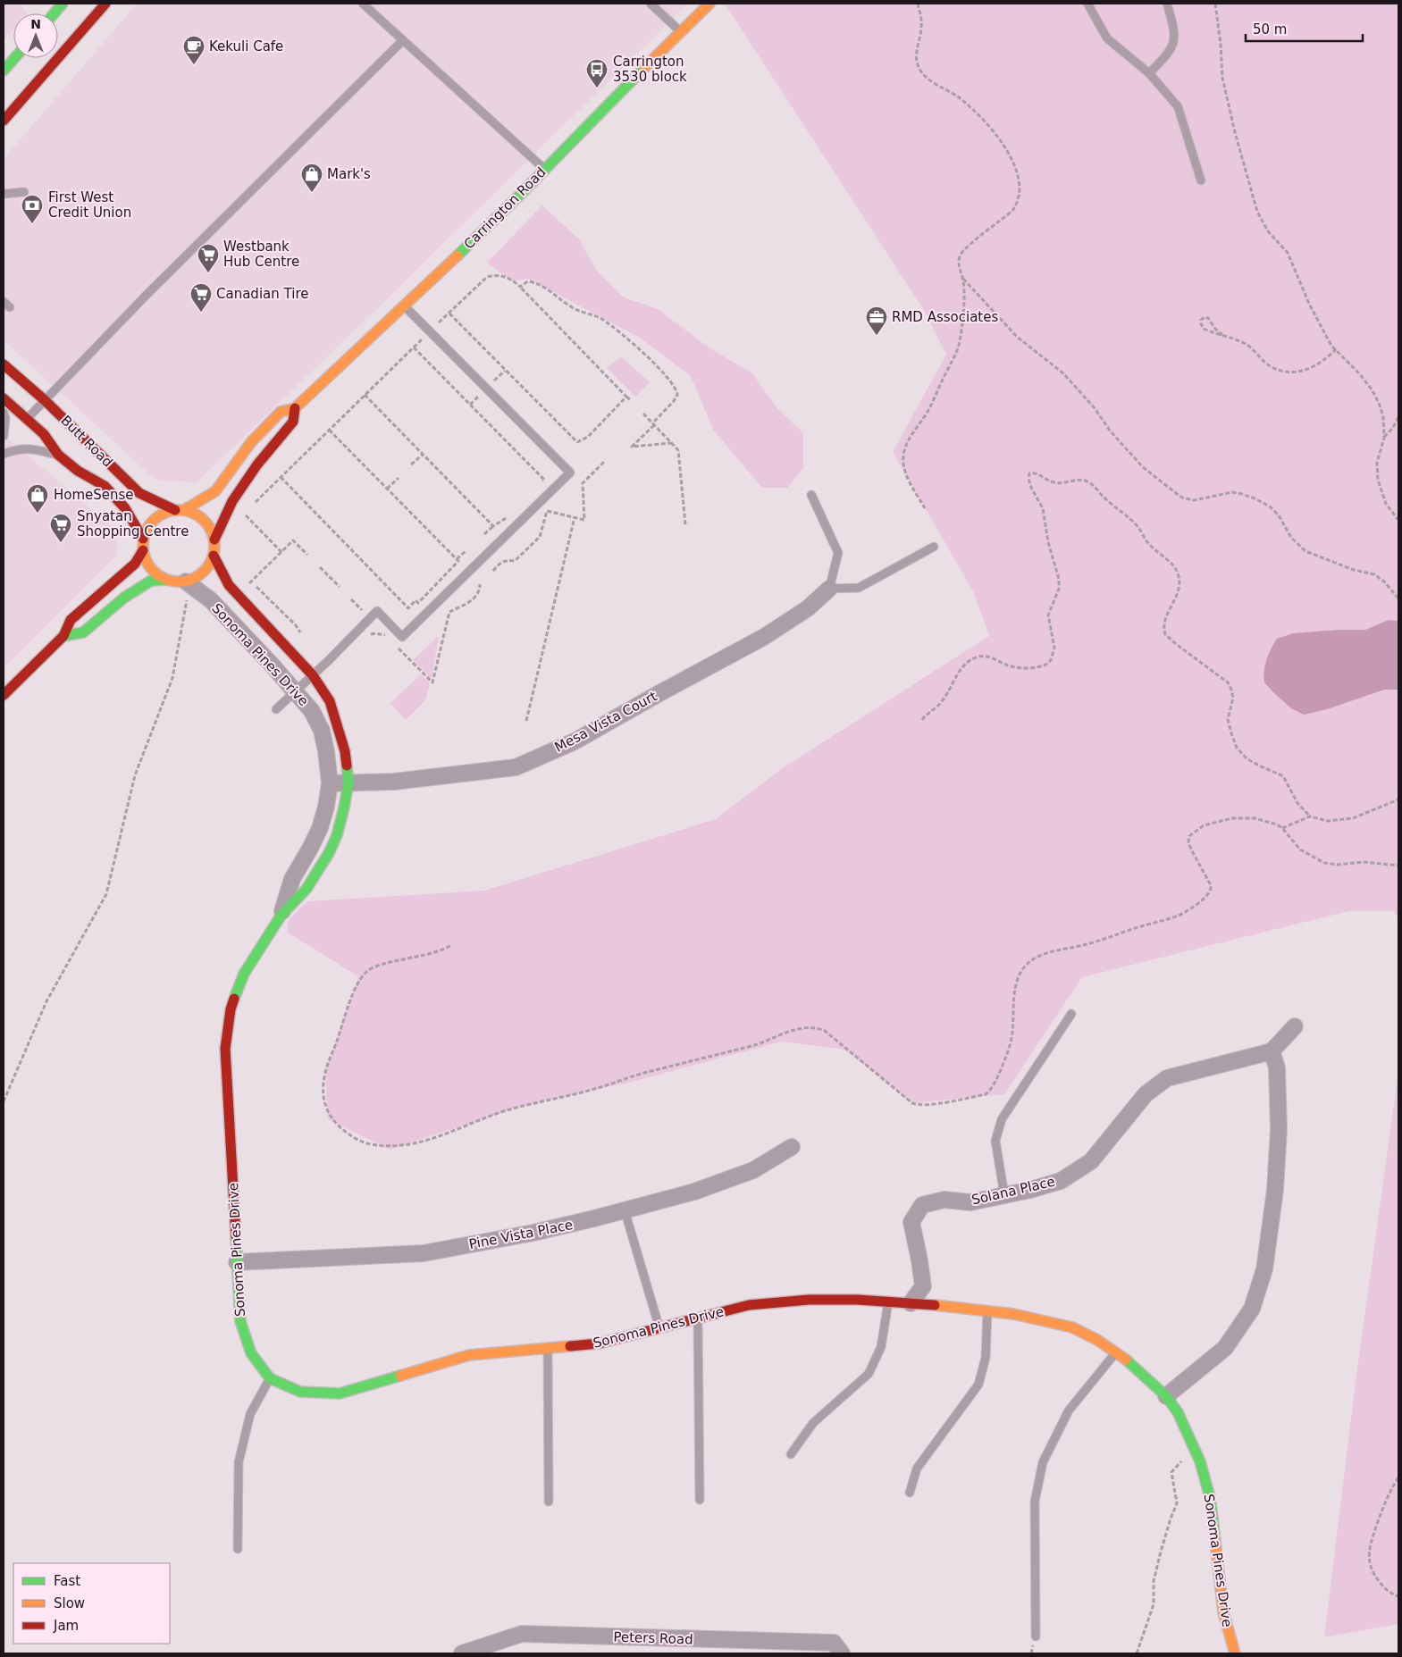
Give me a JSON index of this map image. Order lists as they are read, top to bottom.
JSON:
{
  "streets": {
    "main road": ["Carrington Road", "Butt Road", "Sonoma Pines Drive"],
    "street": [
      "Mesa Vista Court",
      "Solana Place",
      "Pine Vista Place",
      "Peters Road"
    ]
  },
  "crossings": [
    ["Carrington Road", "Butt Road"],
    ["Carrington Road", "Sonoma Pines Drive"],
    ["Butt Road", "Sonoma Pines Drive"],
    ["Sonoma Pines Drive", "Mesa Vista Court"],
    ["Sonoma Pines Drive", "Solana Place"],
    ["Sonoma Pines Drive", "Pine Vista Place"]
  ],
  "places": {
    "cafe": ["Kekuli Cafe"],
    "bus stop": ["Carrington 3530 block"],
    "shop": ["Mark's", "HomeSense"],
    "bank": ["First West Credit Union"],
    "supermarket": ["Westbank Hub Centre", "Canadian Tire", "Snyatan Shopping Centre"],
    "office": ["RMD Associates"]
  },
  "legend": ["Fast", "Slow", "Jam"],
  "scale_bar": "50 m",
  "north": "top"
}
